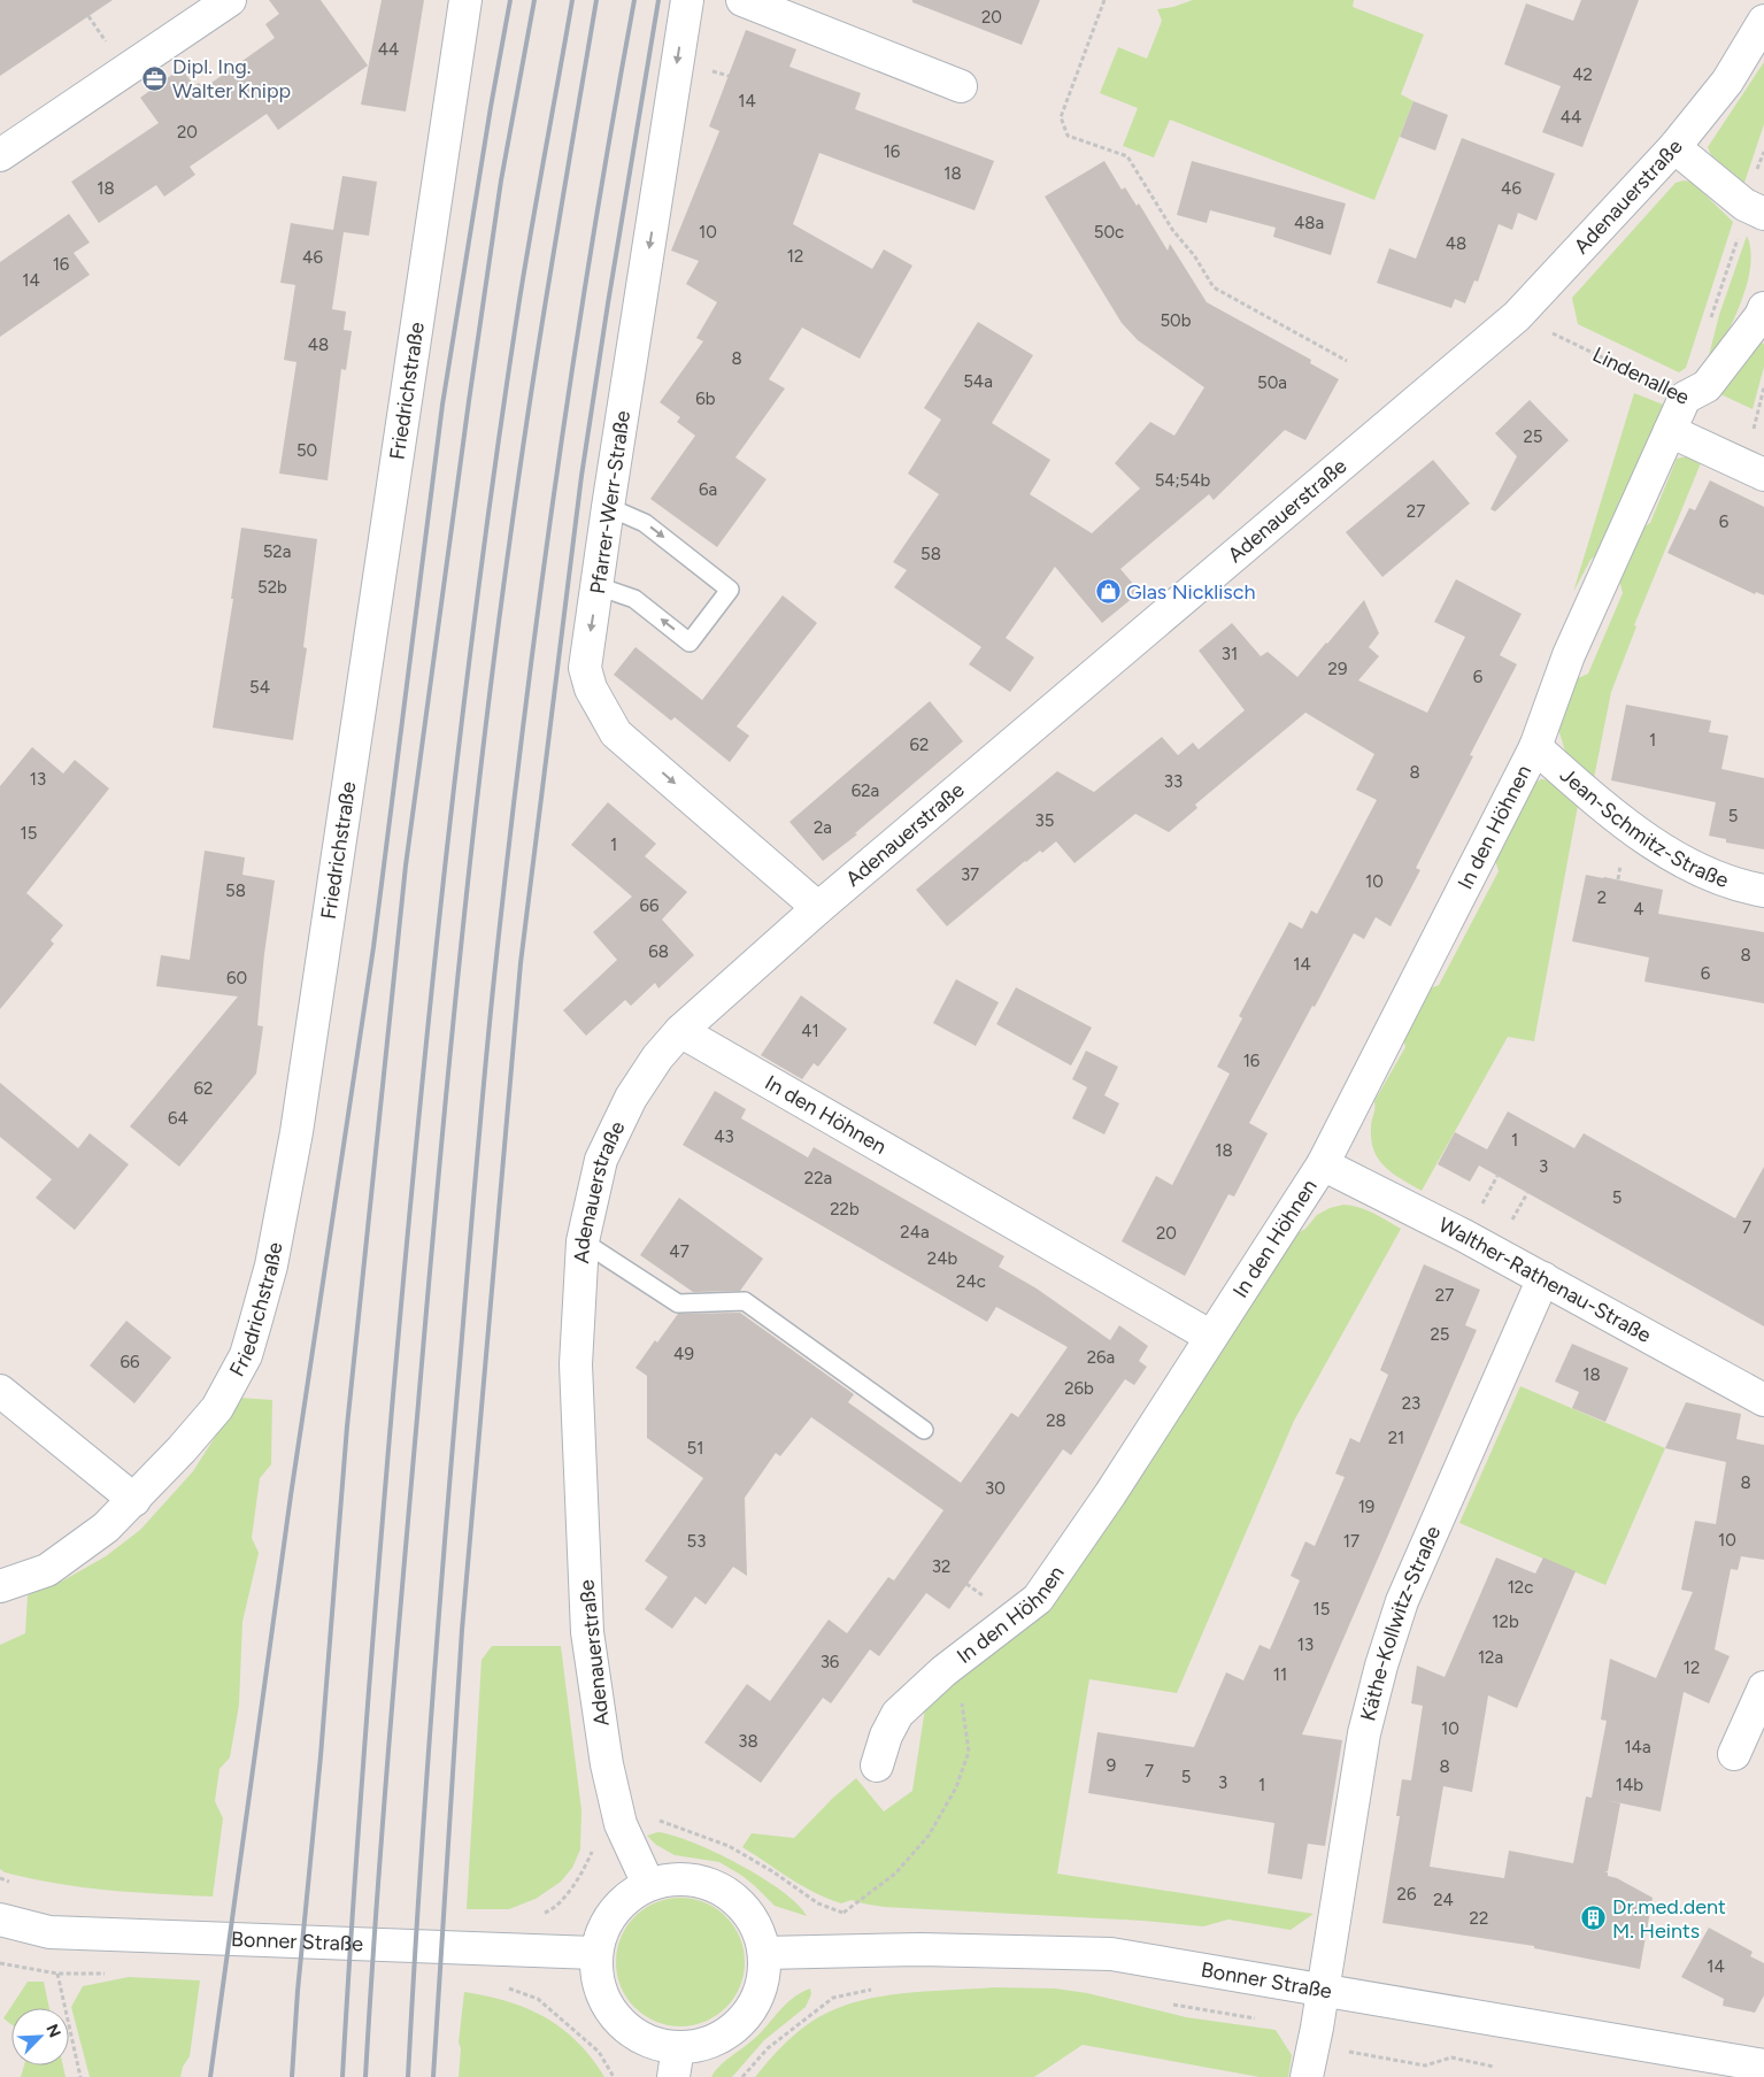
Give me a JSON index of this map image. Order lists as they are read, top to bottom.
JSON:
{
  "streets": {
    "street": [
      "Adenauerstraße",
      "Lindenallee",
      "Friedrichstraße",
      "Pfarrer-Werr-Straße",
      "Jean-Schmitz-Straße",
      "In den Höhnen",
      "Walther-Rathenau-Straße",
      "Käthe-Kollwitz-Straße",
      "Bonner Straße"
    ]
  },
  "crossings": [
    ["Adenauerstraße", "Lindenallee"],
    ["Adenauerstraße", "Pfarrer-Werr-Straße"],
    ["Adenauerstraße", "In den Höhnen"],
    ["Adenauerstraße", "Bonner Straße"],
    ["Lindenallee", "In den Höhnen"],
    ["Jean-Schmitz-Straße", "In den Höhnen"],
    ["In den Höhnen", "Walther-Rathenau-Straße"],
    ["Walther-Rathenau-Straße", "Käthe-Kollwitz-Straße"],
    ["Käthe-Kollwitz-Straße", "Bonner Straße"]
  ],
  "one_way": ["Pfarrer-Werr-Straße"],
  "places": {
    "office": ["Dipl. Ing. Walter Knipp"],
    "shop": ["Glas Nicklisch"],
    "building": ["Dr.med.dent M. Heints"]
  },
  "house_numbers": [
    "20",
    "44",
    "42",
    "14",
    "44",
    "20",
    "16",
    "18",
    "18",
    "46",
    "48a",
    "10",
    "50c",
    "48",
    "12",
    "46",
    "16",
    "14",
    "50b",
    "48",
    "8",
    "54a",
    "50a",
    "6b",
    "25",
    "50",
    "54;54b",
    "6a",
    "27",
    "6",
    "52a",
    "58",
    "52b",
    "31",
    "29",
    "6",
    "54",
    "1",
    "62",
    "8",
    "13",
    "33",
    "62a",
    "5",
    "35",
    "2a",
    "15",
    "1",
    "37",
    "10",
    "58",
    "2",
    "66",
    "4",
    "68",
    "8",
    "14",
    "6",
    "60",
    "41",
    "16",
    "62",
    "64",
    "43",
    "1",
    "18",
    "3",
    "22a",
    "5",
    "22b",
    "7",
    "24a",
    "20",
    "47",
    "24b",
    "24c",
    "27",
    "25",
    "49",
    "26a",
    "66",
    "18",
    "26b",
    "23",
    "28",
    "21",
    "51",
    "8",
    "30",
    "19",
    "10",
    "53",
    "17",
    "32",
    "12c",
    "15",
    "12b",
    "13",
    "12a",
    "36",
    "12",
    "11",
    "10",
    "38",
    "14a",
    "9",
    "8",
    "7",
    "5",
    "3",
    "1",
    "14b",
    "26",
    "24",
    "22",
    "14"
  ],
  "north": "top right"
}
